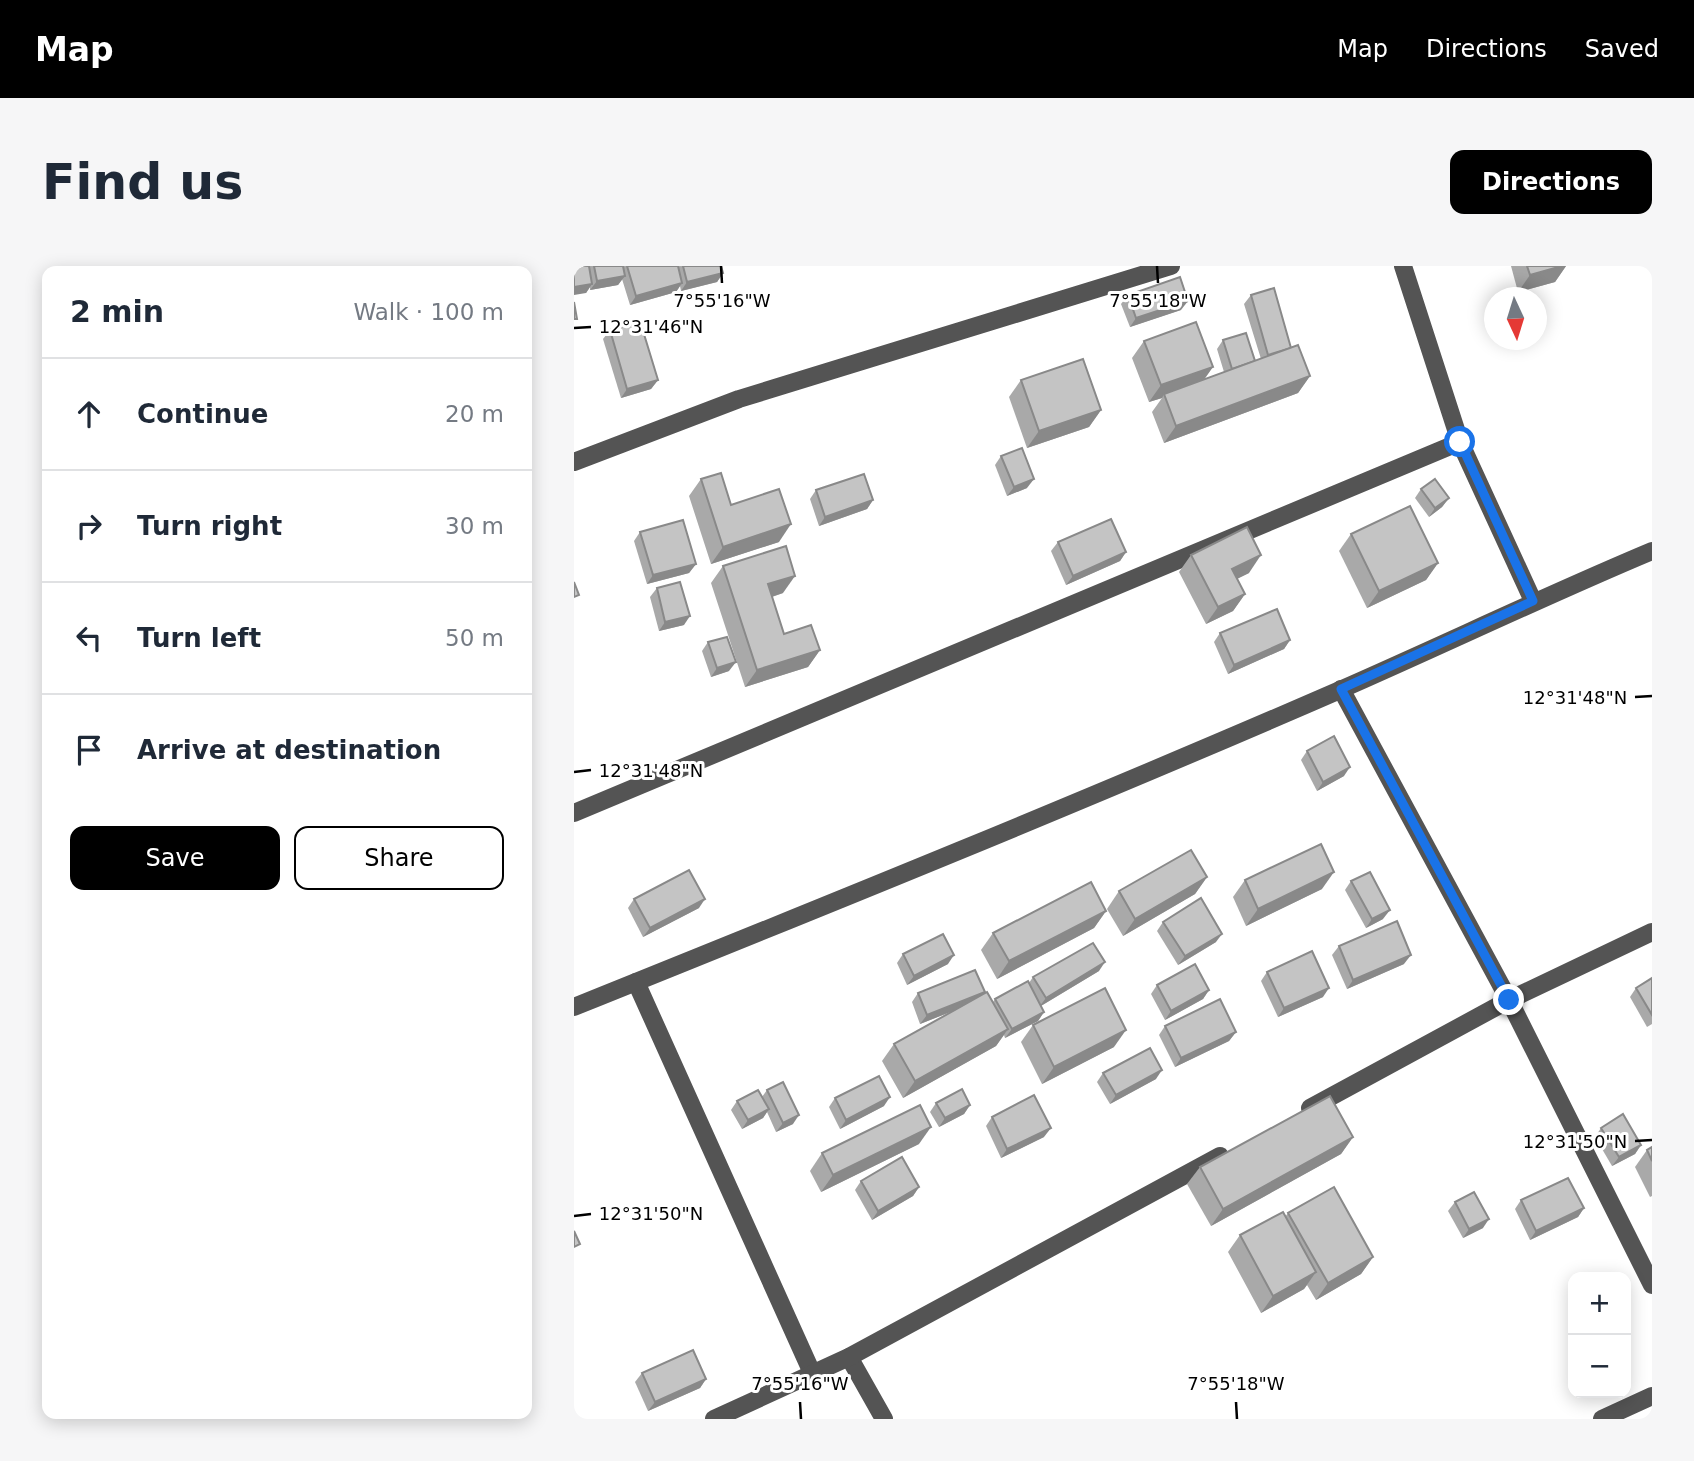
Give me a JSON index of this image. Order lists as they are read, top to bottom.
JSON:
{
  "north": "bottom",
  "page": {
    "header": "Map",
    "nav": ["Map", "Directions", "Saved"],
    "buttons": [
      "Directions",
      ["Save", "Share"]
    ],
    "title": "Find us",
    "heading": ["2 min", "Walk · 100 m"],
    "list": [
      ["Continue", "20 m"],
      ["Turn right", "30 m"],
      ["Turn left", "50 m"],
      "Arrive at destination"
    ],
    "map_buttons": ["+", "−"]
  },
  "coordinates": [
    "7°55'16\"W",
    "7°55'18\"W",
    "12°31'46\"N",
    "12°31'48\"N",
    "12°31'50\"N"
  ]
}
